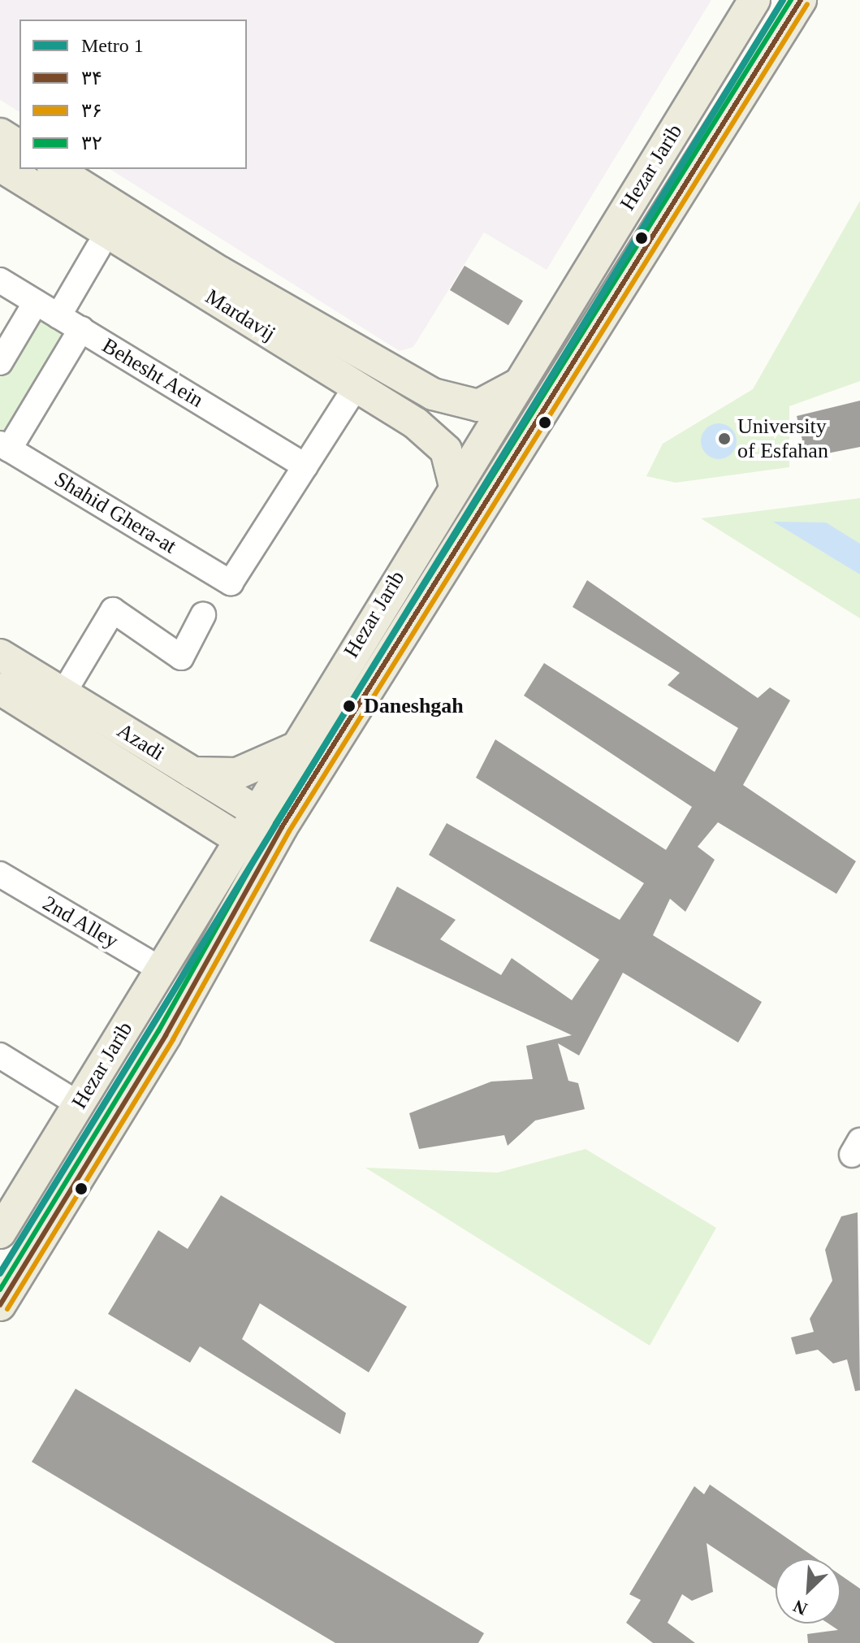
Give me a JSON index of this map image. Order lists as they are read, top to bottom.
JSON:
{
  "streets": {
    "main road": ["Hezar Jarib", "Mardavij", "Azadi"],
    "street": ["Behesht Aein", "Shahid Ghera-at", "2nd Alley"]
  },
  "crossings": [
    ["Hezar Jarib", "Mardavij"],
    ["Hezar Jarib", "Azadi"],
    ["Hezar Jarib", "2nd Alley"],
    ["Behesht Aein", "Shahid Ghera-at"]
  ],
  "places": ["University of Esfahan", "Daneshgah"],
  "lines": [
    "metro line 1",
    "transit line ۳۴",
    "transit line ۳۲",
    "transit line ۳۶"
  ],
  "legend": [
    "Metro 1",
    "۳۴",
    "۳۶",
    "۳۲"
  ],
  "north": "bottom left"
}
